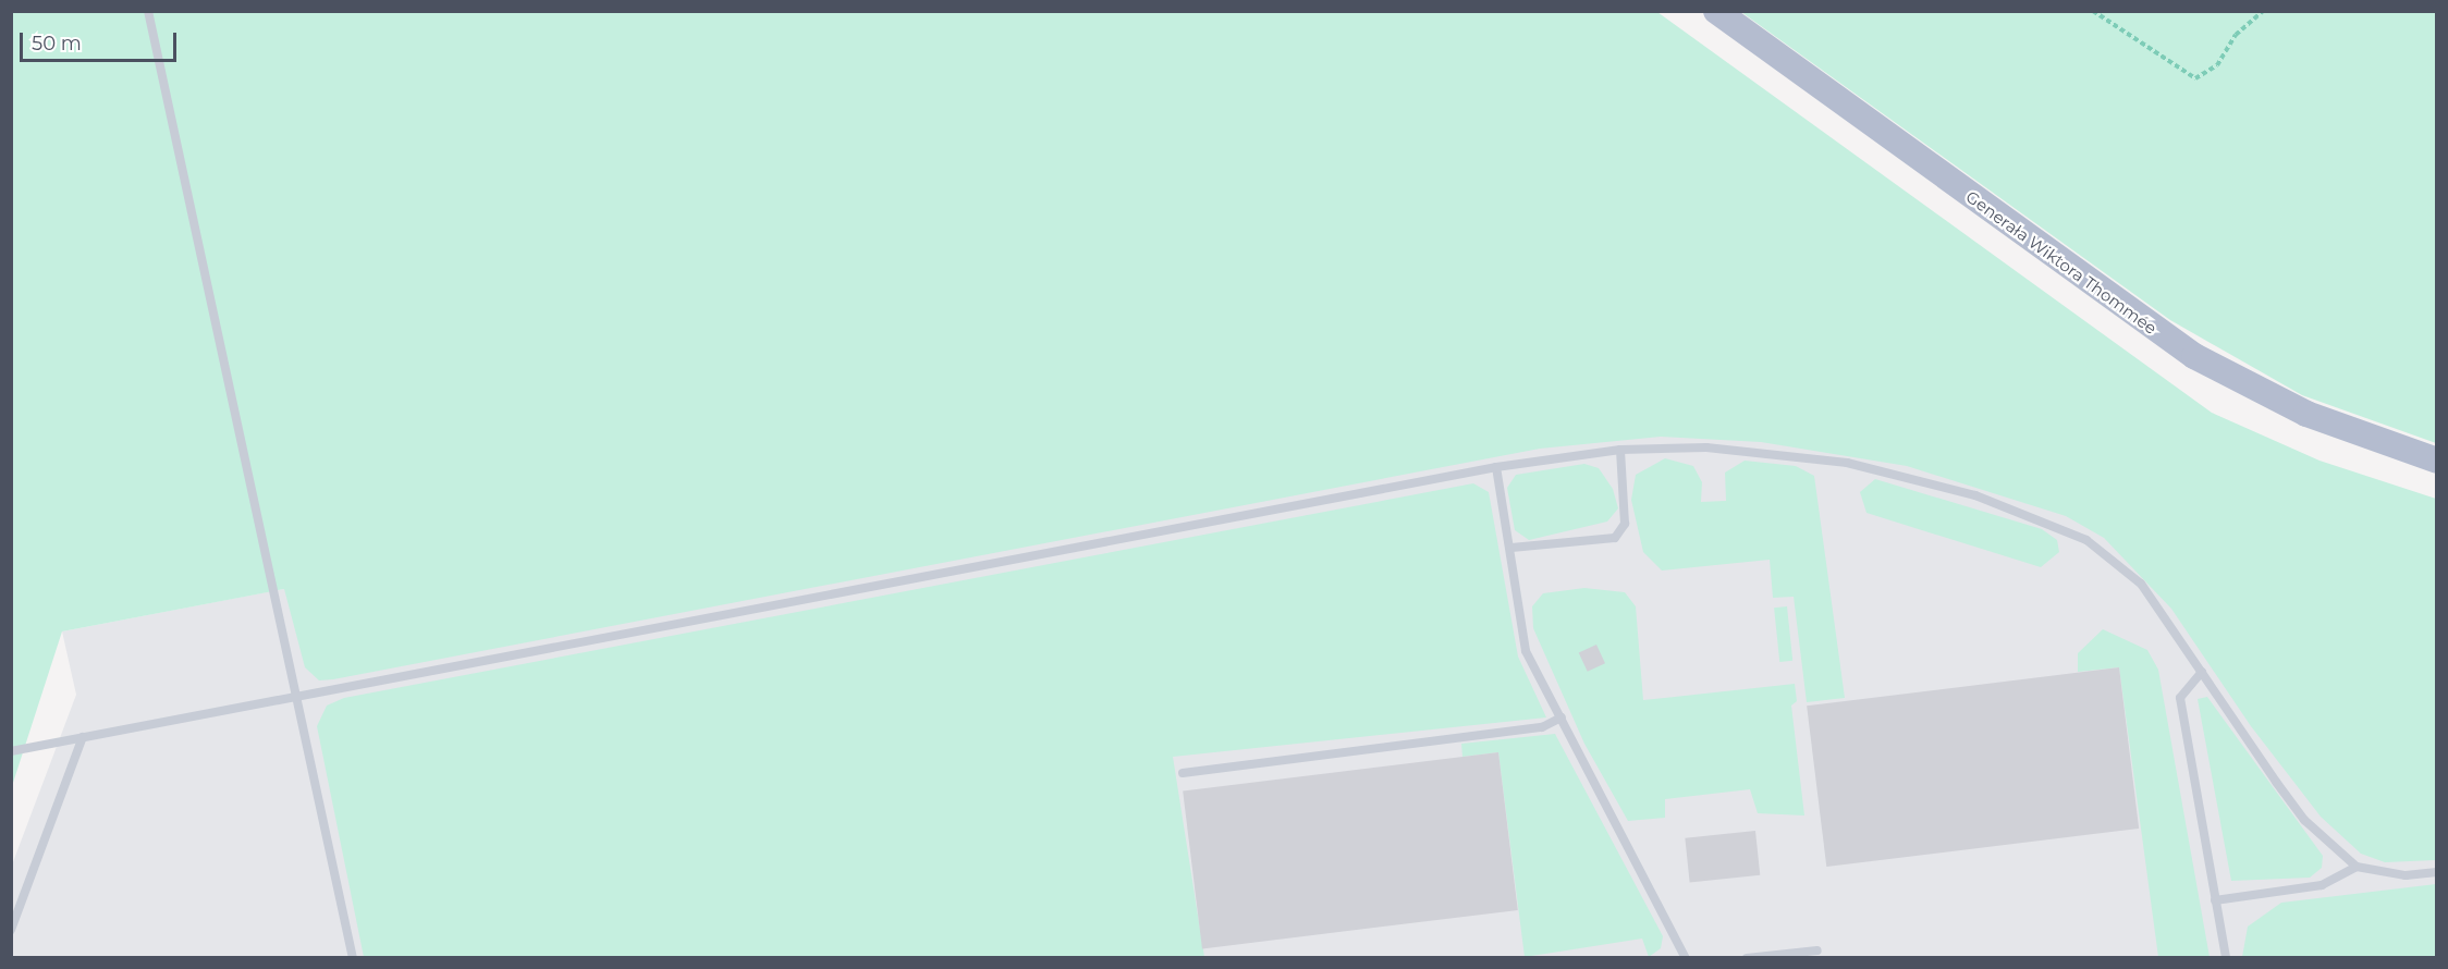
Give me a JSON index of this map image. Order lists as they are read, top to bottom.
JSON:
{
  "streets": {
    "main road": ["Generała Wiktora Thommée"]
  },
  "scale_bar": "50 m"
}
